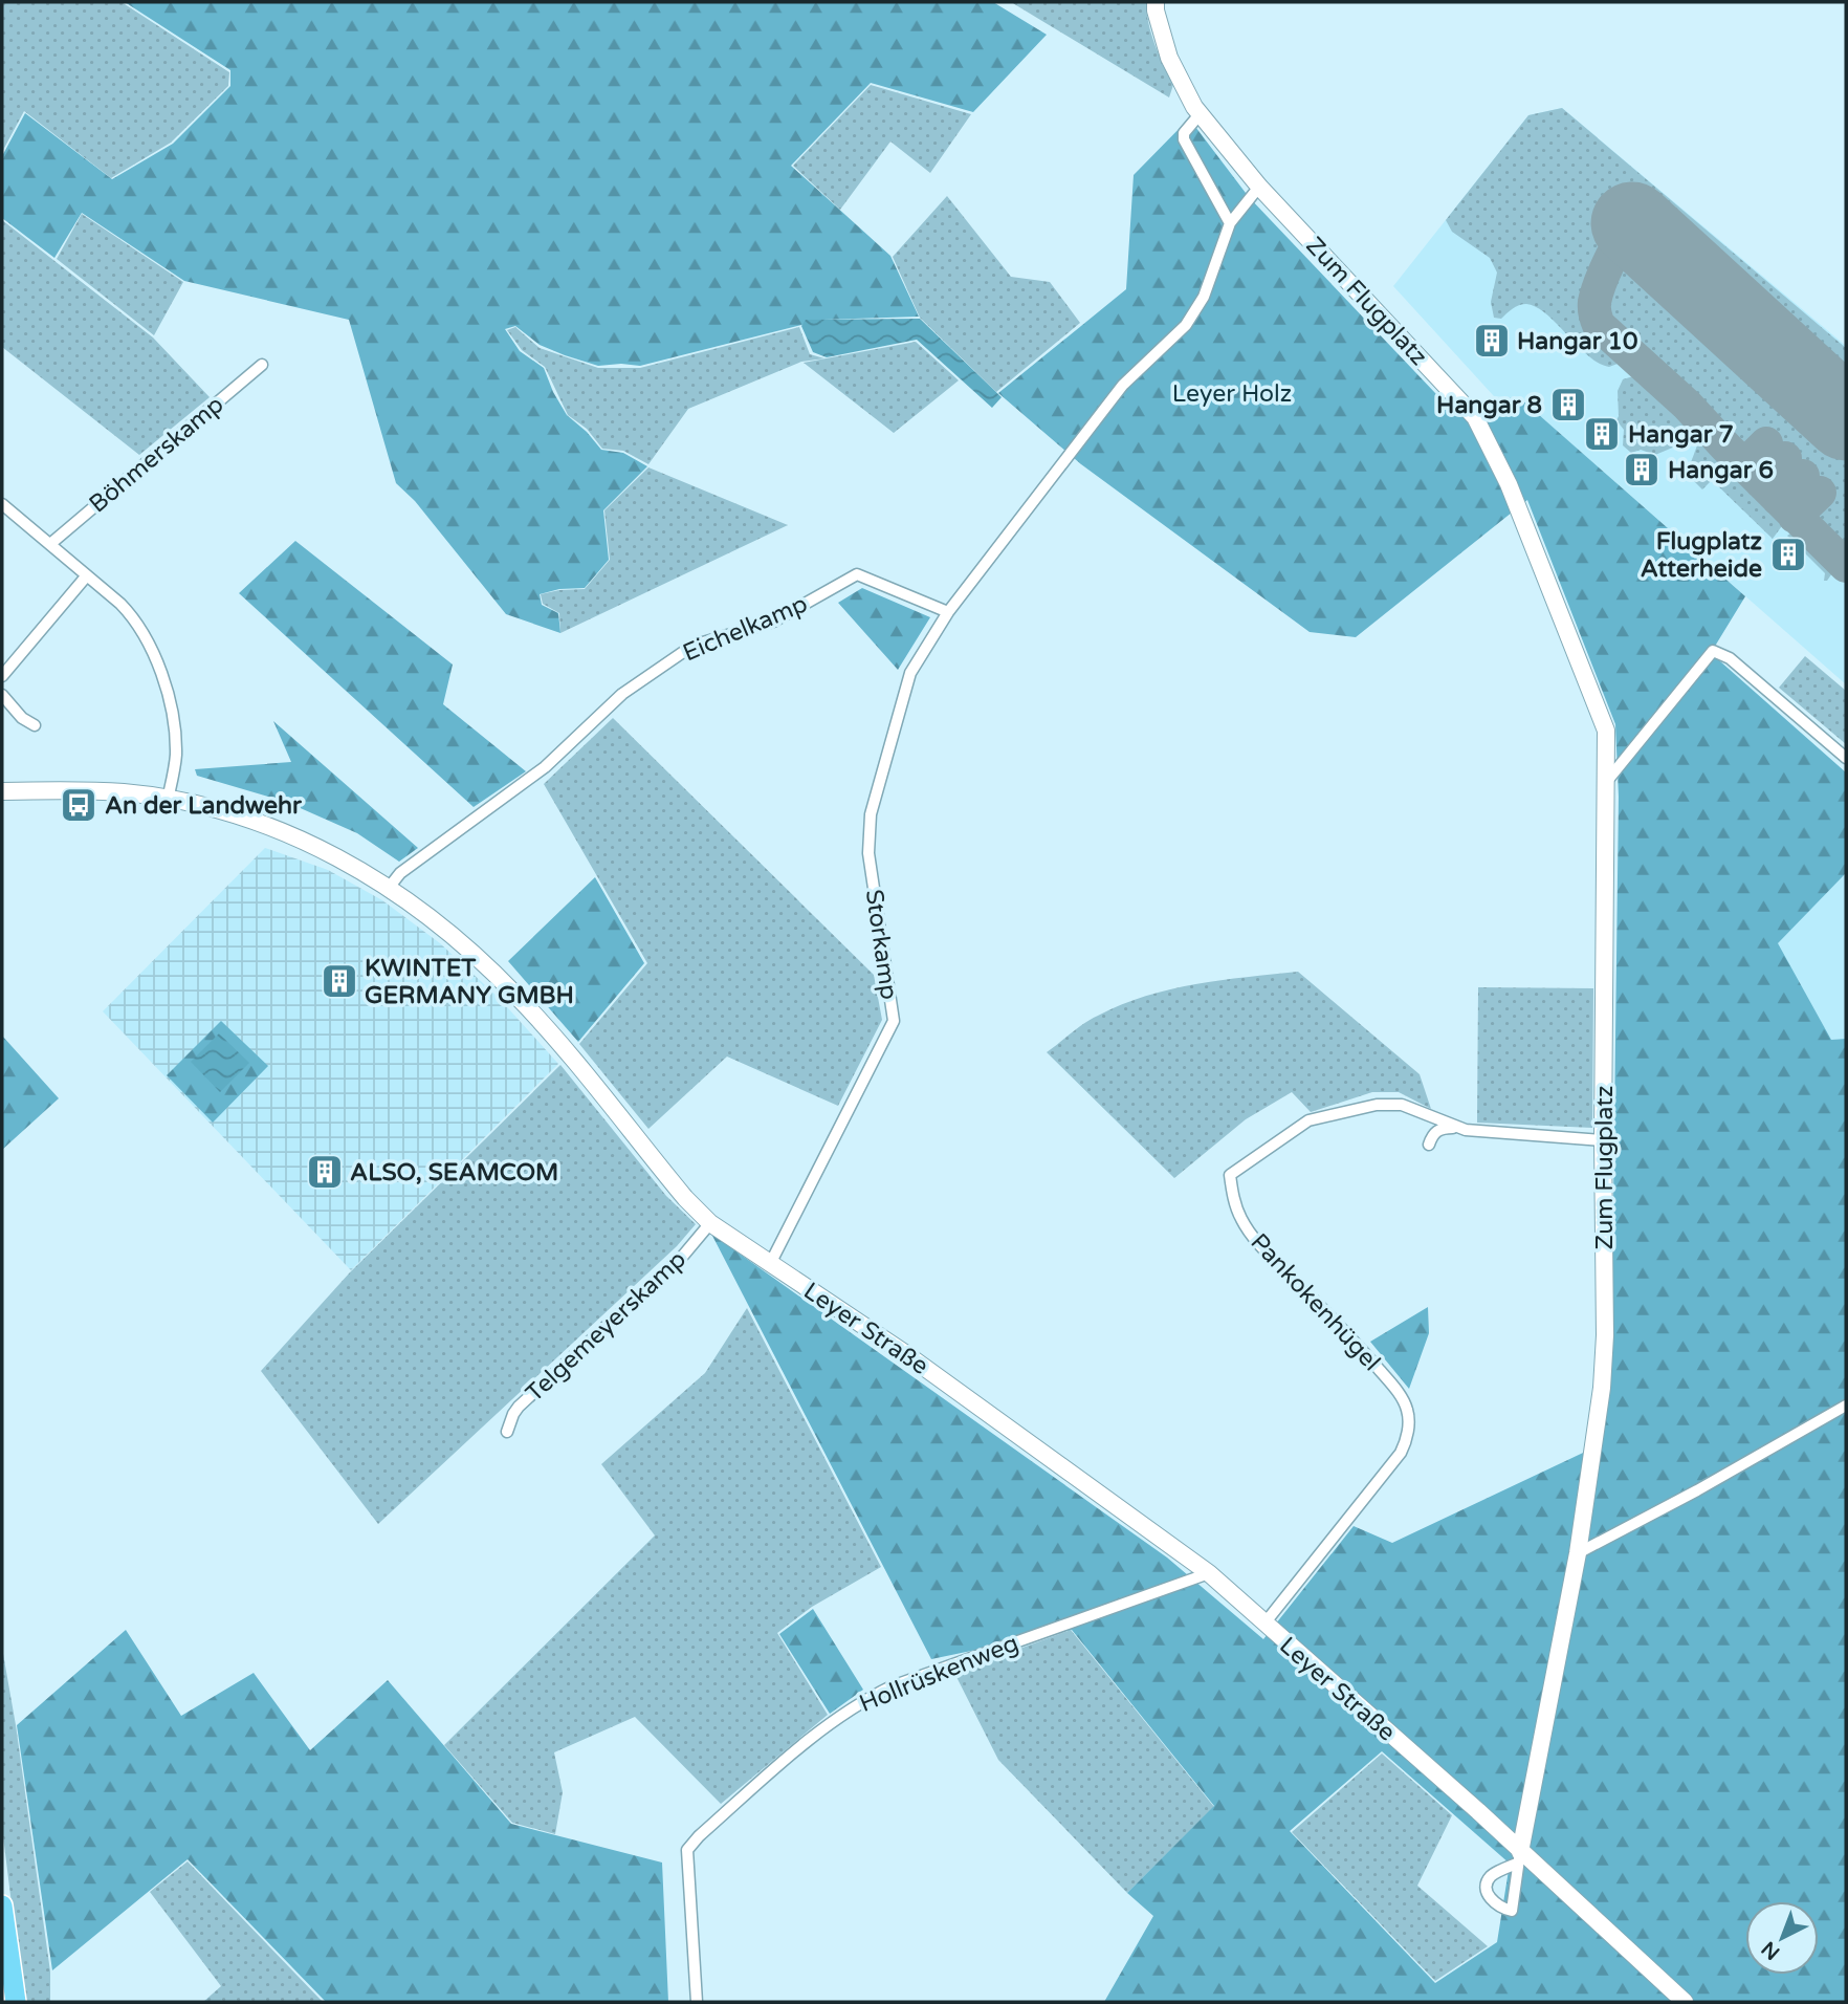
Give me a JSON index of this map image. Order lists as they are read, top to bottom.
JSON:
{
  "streets": {
    "street": [
      "Zum Flugplatz",
      "Böhmerskamp",
      "Eichelkamp",
      "Storkamp",
      "Pankokenhügel",
      "Telgemeyerskamp",
      "Leyer Straße",
      "Hollrüskenweg"
    ]
  },
  "crossings": [
    ["Zum Flugplatz", "Pankokenhügel"],
    ["Zum Flugplatz", "Leyer Straße"],
    ["Eichelkamp", "Storkamp"],
    ["Eichelkamp", "Leyer Straße"],
    ["Storkamp", "Leyer Straße"],
    ["Pankokenhügel", "Leyer Straße"],
    ["Telgemeyerskamp", "Leyer Straße"],
    ["Leyer Straße", "Hollrüskenweg"]
  ],
  "parks": ["Leyer Holz"],
  "places": {
    "building": [
      "Hangar 10",
      "Hangar 8",
      "Hangar 7",
      "Hangar 6",
      "Flugplatz Atterheide",
      "KWINTET GERMANY GMBH",
      "ALSO, SEAMCOM"
    ],
    "bus stop": ["An der Landwehr"]
  },
  "north": "bottom left"
}
